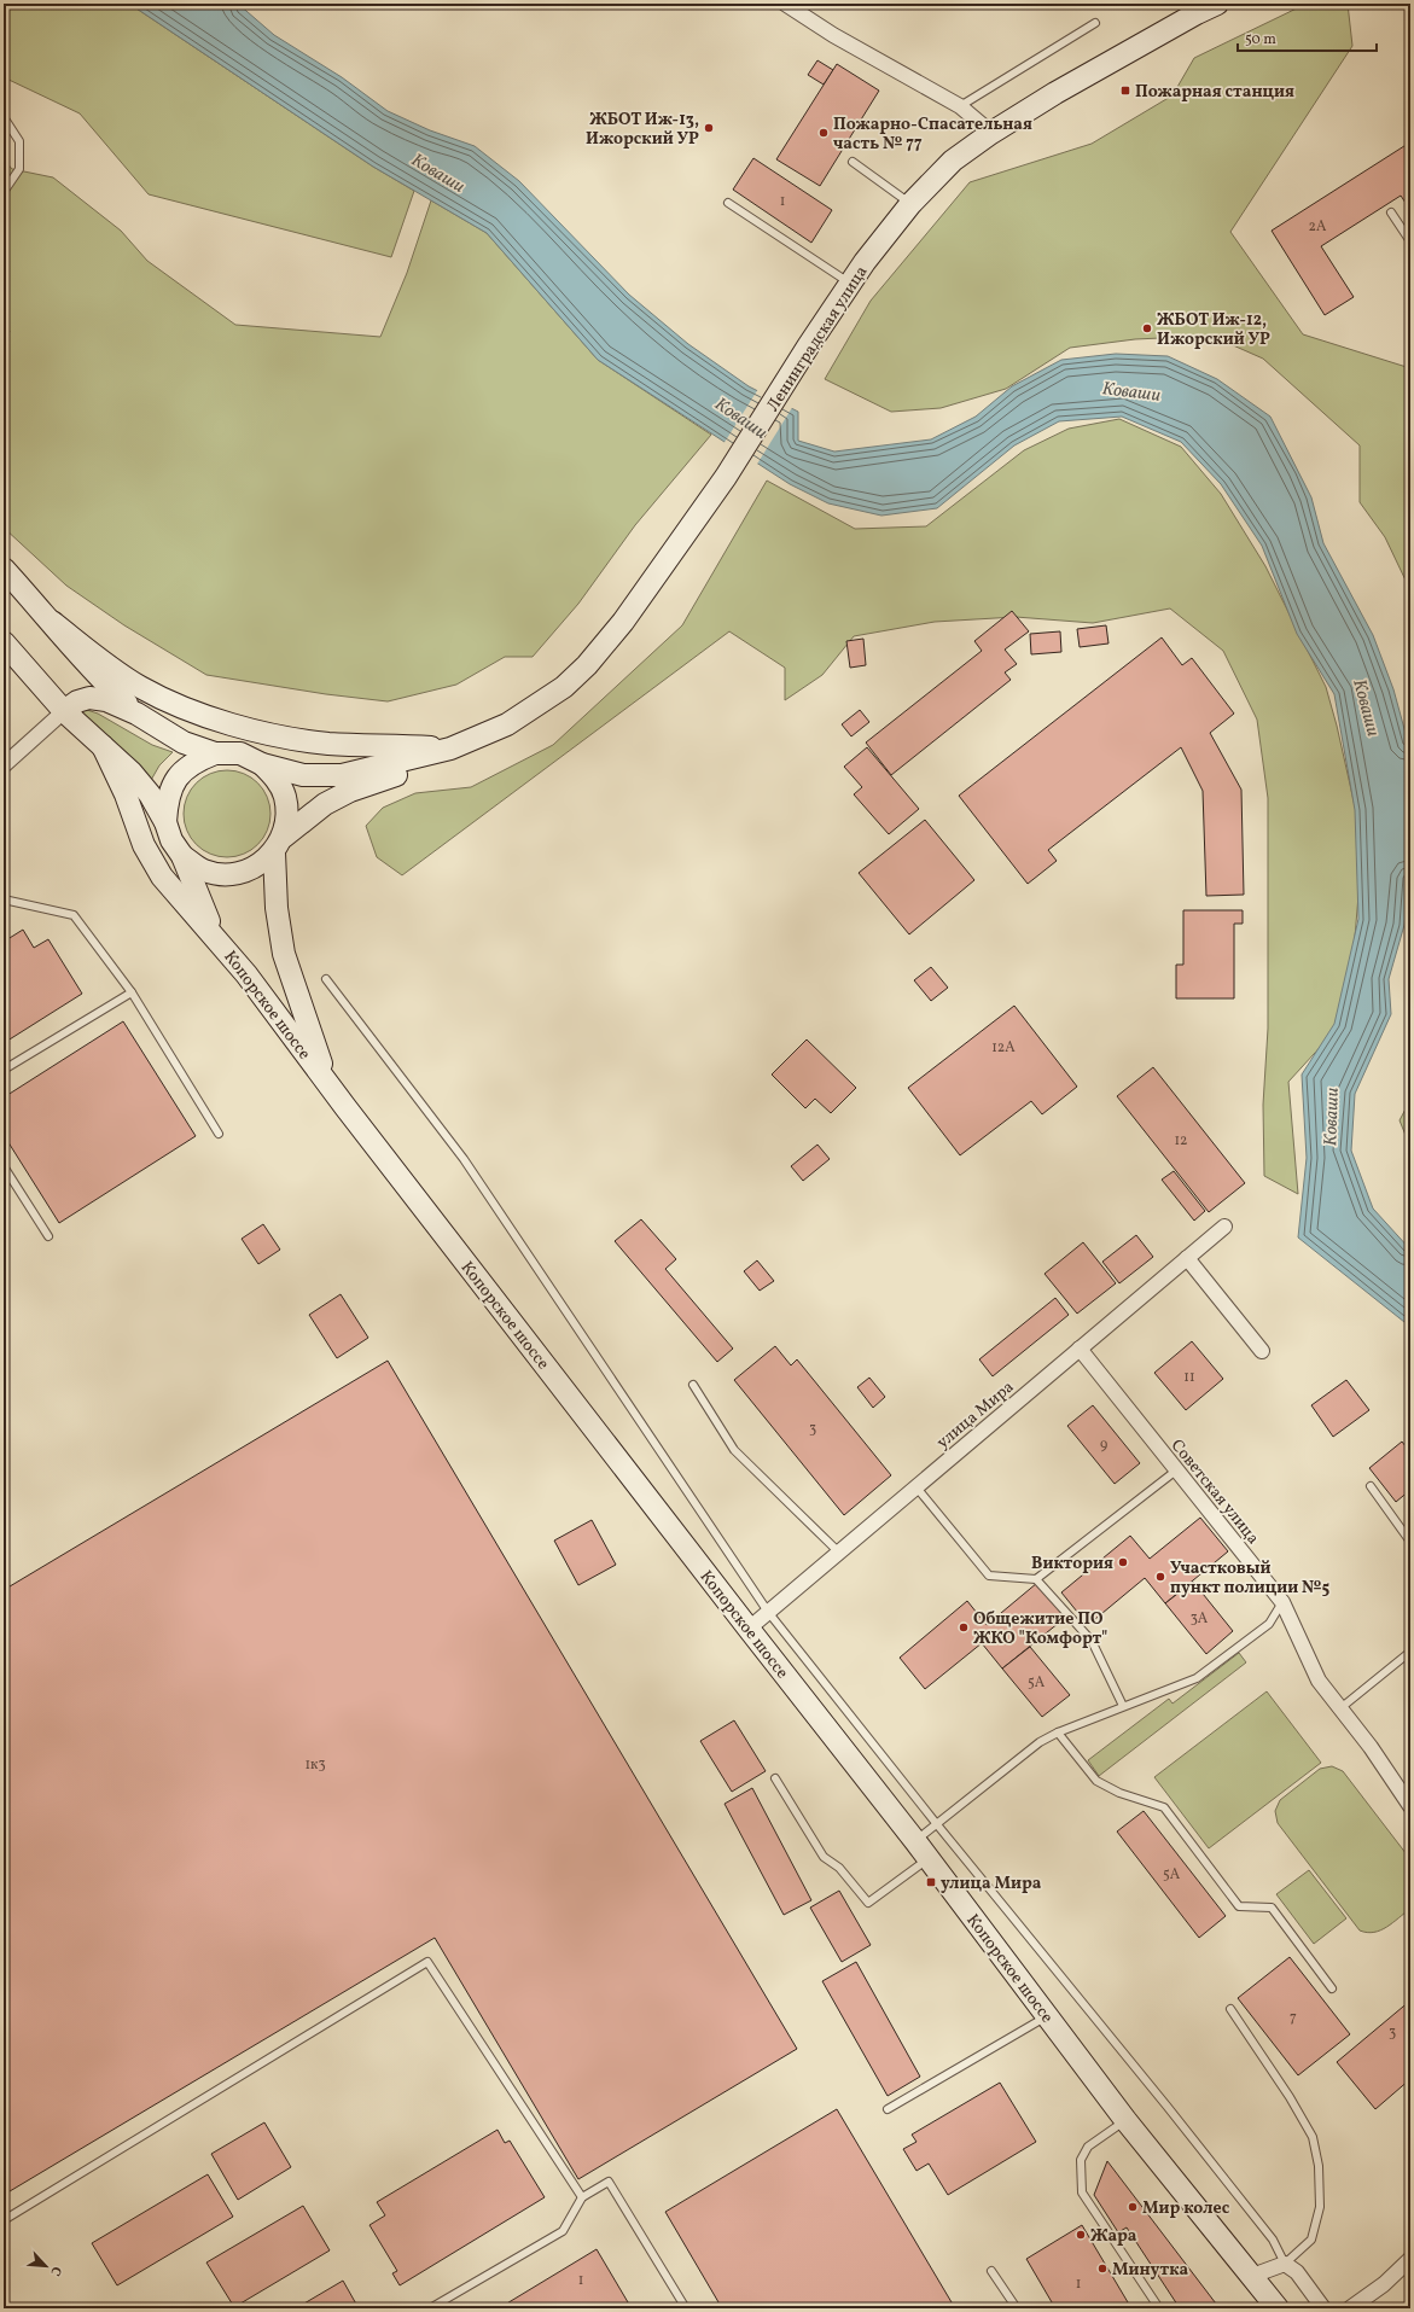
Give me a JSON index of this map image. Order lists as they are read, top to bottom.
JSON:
{
  "streets": {
    "main road": ["Ленинградская улица", "Копорское шоссе"],
    "street": ["улица Мира", "Советская улица"]
  },
  "crossings": [
    ["Копорское шоссе", "улица Мира"],
    ["улица Мира", "Советская улица"]
  ],
  "water": ["Коваши"],
  "places": {
    "transit": ["Пожарная станция", "улица Мира"],
    "other": [
      "ЖБОТ Иж-13, Ижорский УР",
      "Пожарно-Спасательная часть № 77",
      "ЖБОТ Иж-12, Ижорский УР",
      "Виктория",
      "Участковый пункт полиции №5",
      "Общежитие ПО ЖКО \"Комфорт\"",
      "Мир колес",
      "Жара",
      "Минутка"
    ]
  },
  "house_numbers": [
    "1",
    "2А",
    "12А",
    "12",
    "11",
    "3",
    "9",
    "3А",
    "5А",
    "1к3",
    "5А",
    "7",
    "3",
    "1",
    "1"
  ],
  "scale_bar": "50 m",
  "north": "bottom right"
}
